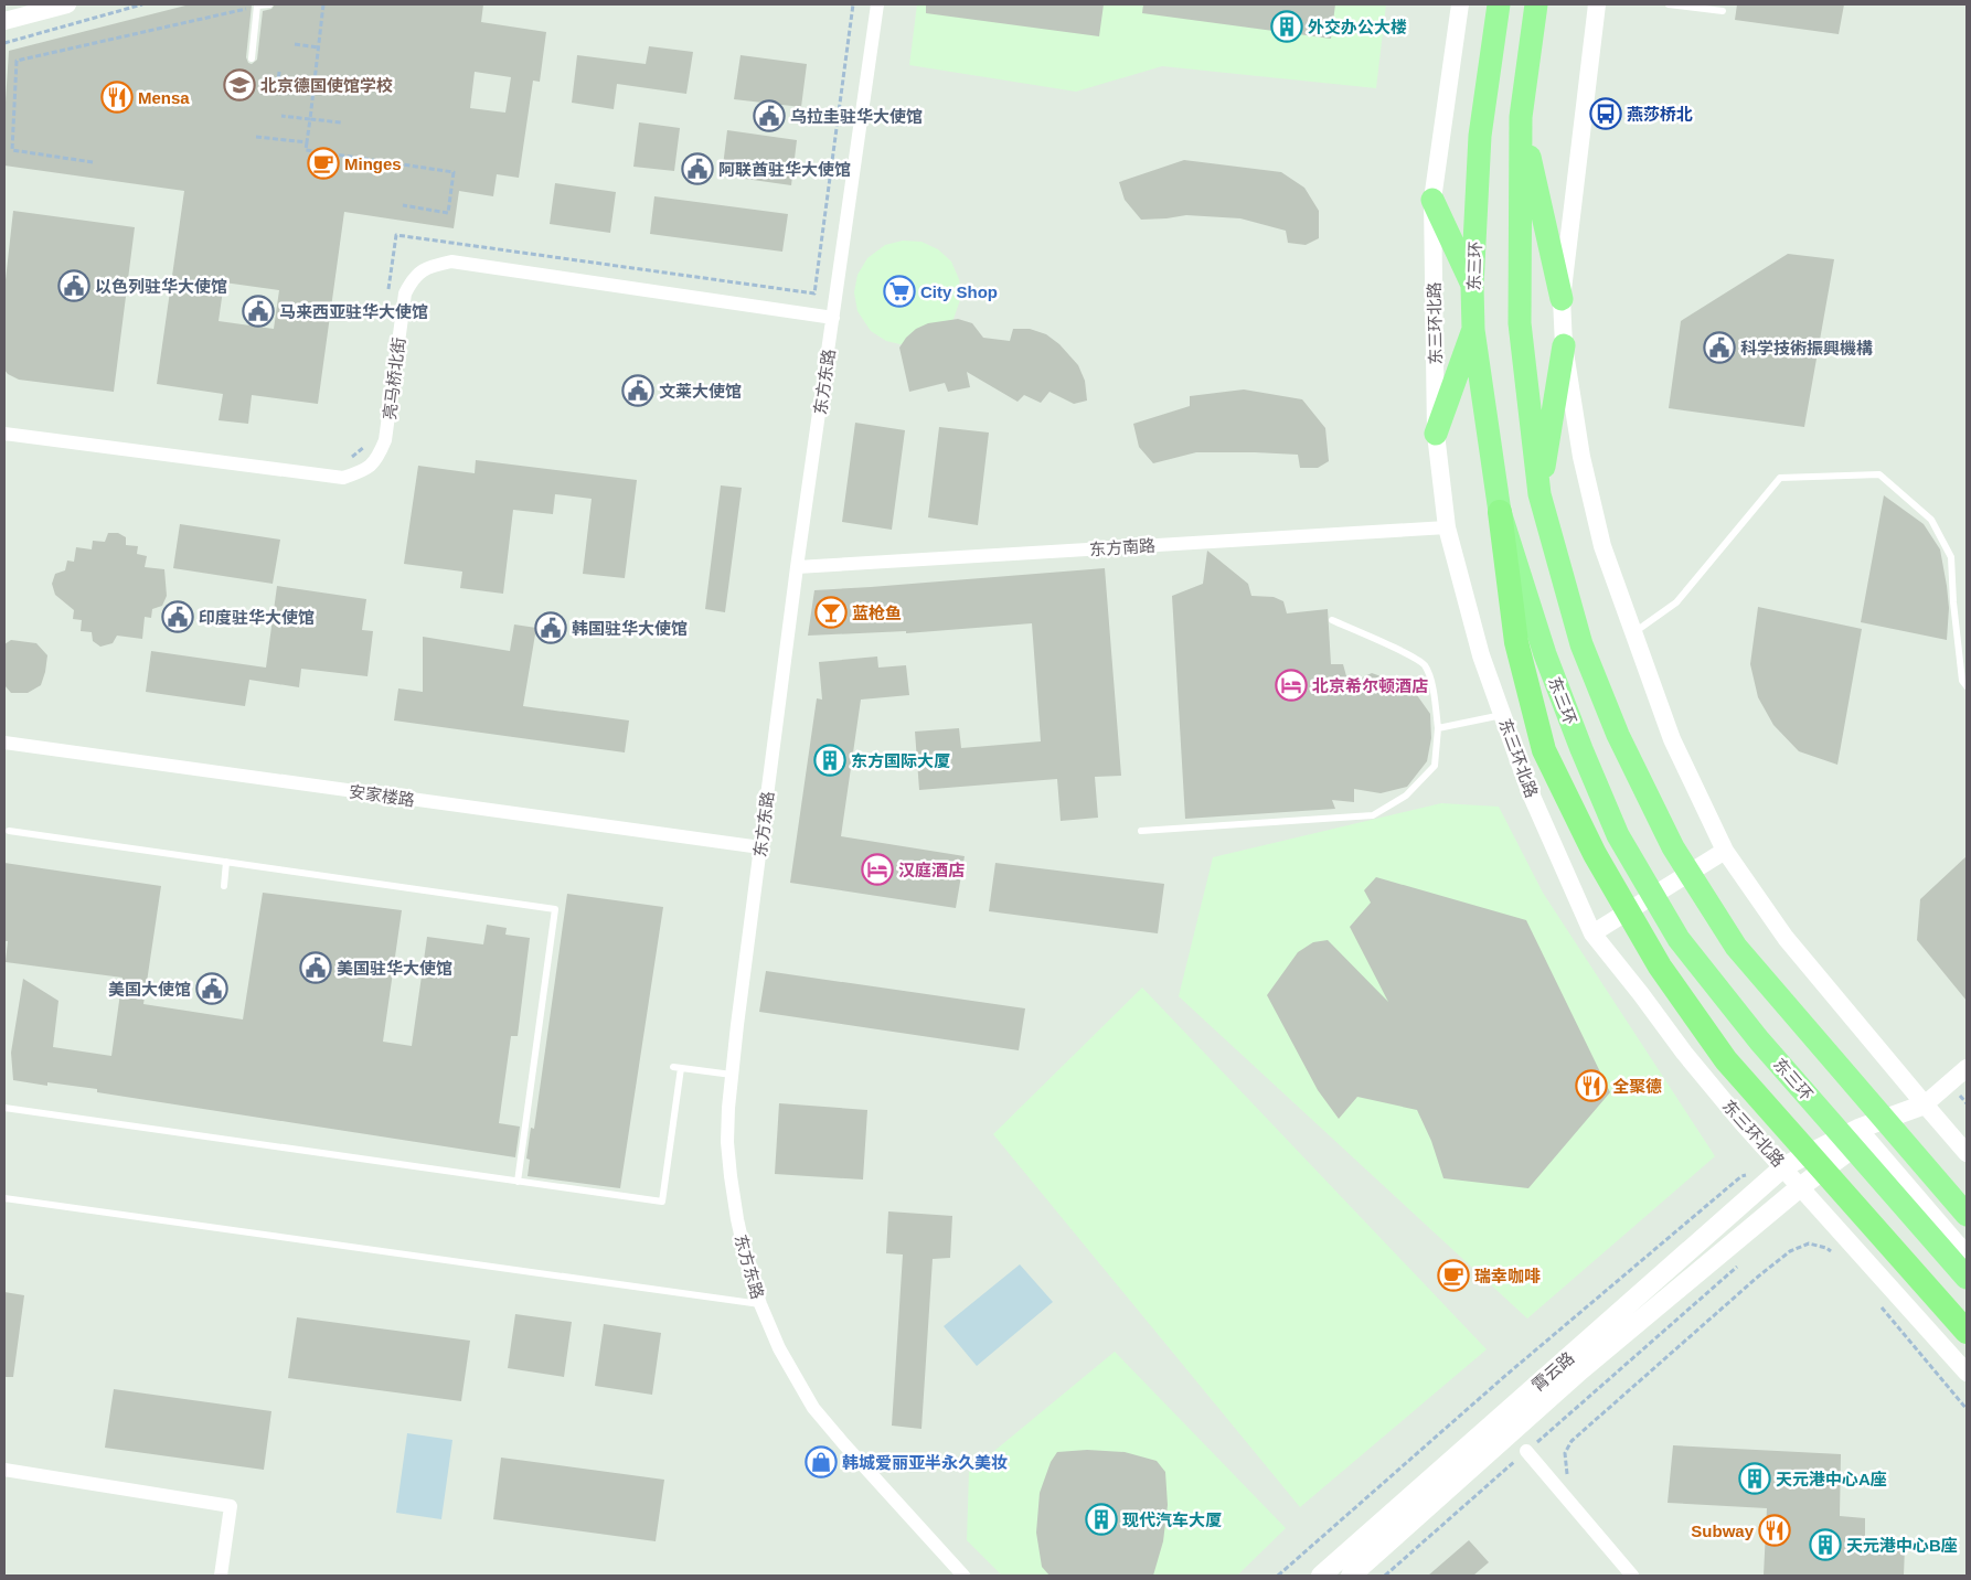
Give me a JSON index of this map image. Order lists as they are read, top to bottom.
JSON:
{
  "streets": {
    "highway": ["东三环"],
    "main road": ["霄云路"],
    "street": [
      "东三环北路",
      "亮马桥北街",
      "东方东路",
      "东方南路",
      "安家楼路"
    ]
  },
  "crossings": [
    ["东三环北路", "东方南路"],
    ["东三环北路", "霄云路"],
    ["亮马桥北街", "东方东路"],
    ["东方东路", "东方南路"],
    ["东方东路", "安家楼路"]
  ],
  "places": {
    "building": [
      "外交办公大楼",
      "东方国际大厦",
      "天元港中心A座",
      "现代汽车大厦",
      "天元港中心B座"
    ],
    "school or university": ["北京德国使馆学校"],
    "restaurant": ["Mensa", "全聚德", "Subway"],
    "bus stop": ["燕莎桥北"],
    "public building": [
      "乌拉圭驻华大使馆",
      "阿联酋驻华大使馆",
      "以色列驻华大使馆",
      "马来西亚驻华大使馆",
      "科学技術振興機構",
      "文莱大使馆",
      "印度驻华大使馆",
      "韩国驻华大使馆",
      "美国驻华大使馆",
      "美国大使馆"
    ],
    "cafe": ["Minges", "瑞幸咖啡"],
    "supermarket": ["City Shop"],
    "bar": ["蓝枪鱼"],
    "hotel": ["北京希尔顿酒店", "汉庭酒店"],
    "shop": ["韩城爱丽亚半永久美妆"]
  }
}
